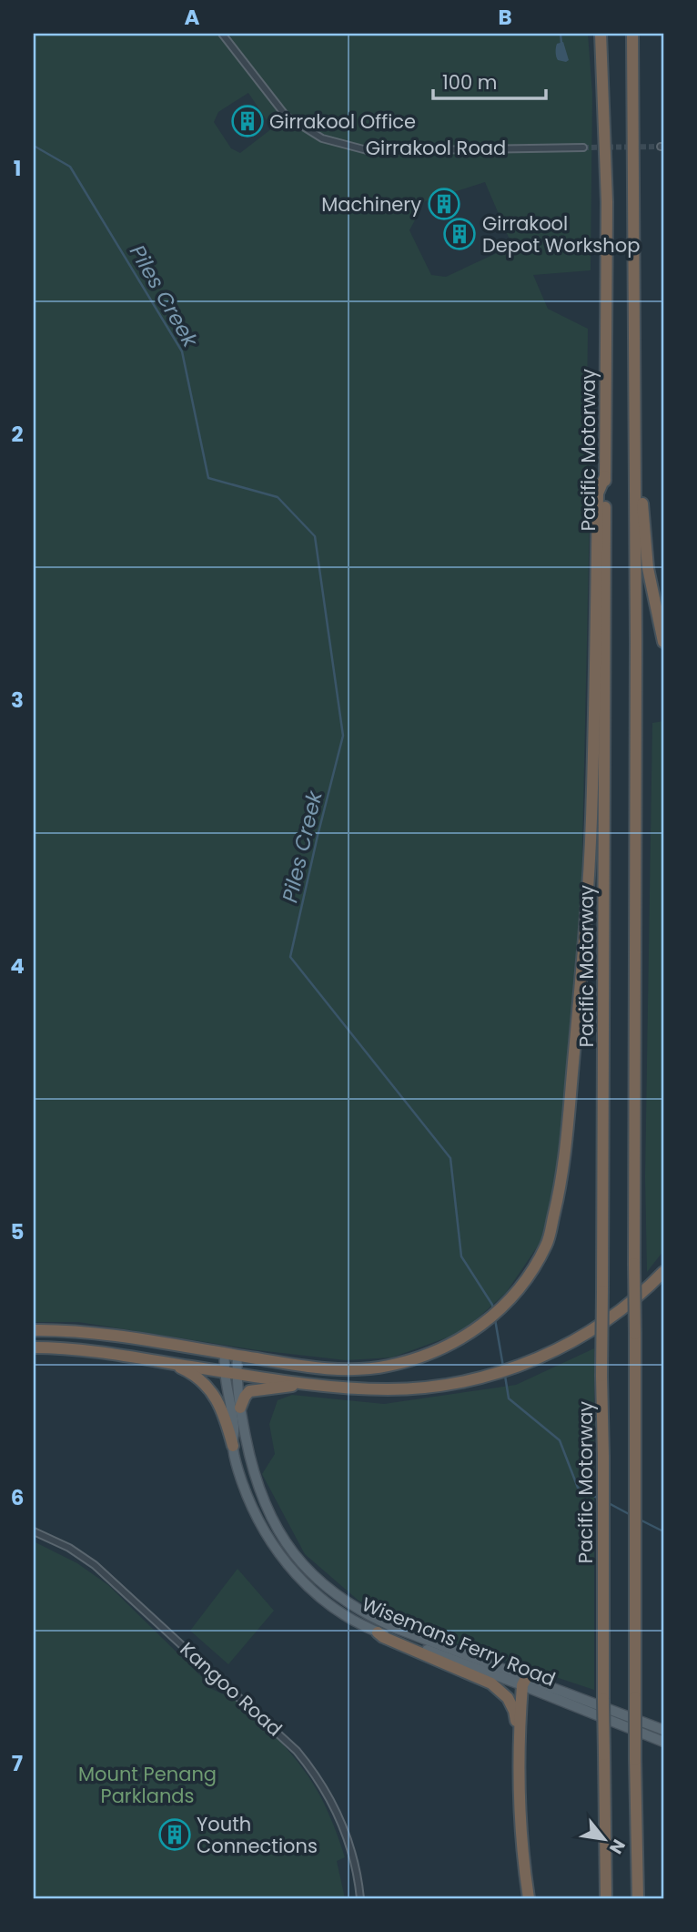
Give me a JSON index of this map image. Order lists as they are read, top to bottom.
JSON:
{
  "streets": {
    "highway": ["Pacific Motorway"],
    "main road": ["Wisemans Ferry Road"],
    "street": ["Girrakool Road", "Kangoo Road"]
  },
  "water": ["Piles Creek"],
  "parks": ["Mount Penang Parklands"],
  "places": {
    "building": [
      "Girrakool Office",
      "Machinery",
      "Girrakool Depot Workshop",
      "Youth Connections"
    ]
  },
  "scale_bar": "100 m",
  "north": "bottom right",
  "grid": {
    "columns": ["A", "B"],
    "rows": [
      "1",
      "2",
      "3",
      "4",
      "5",
      "6",
      "7"
    ]
  }
}
